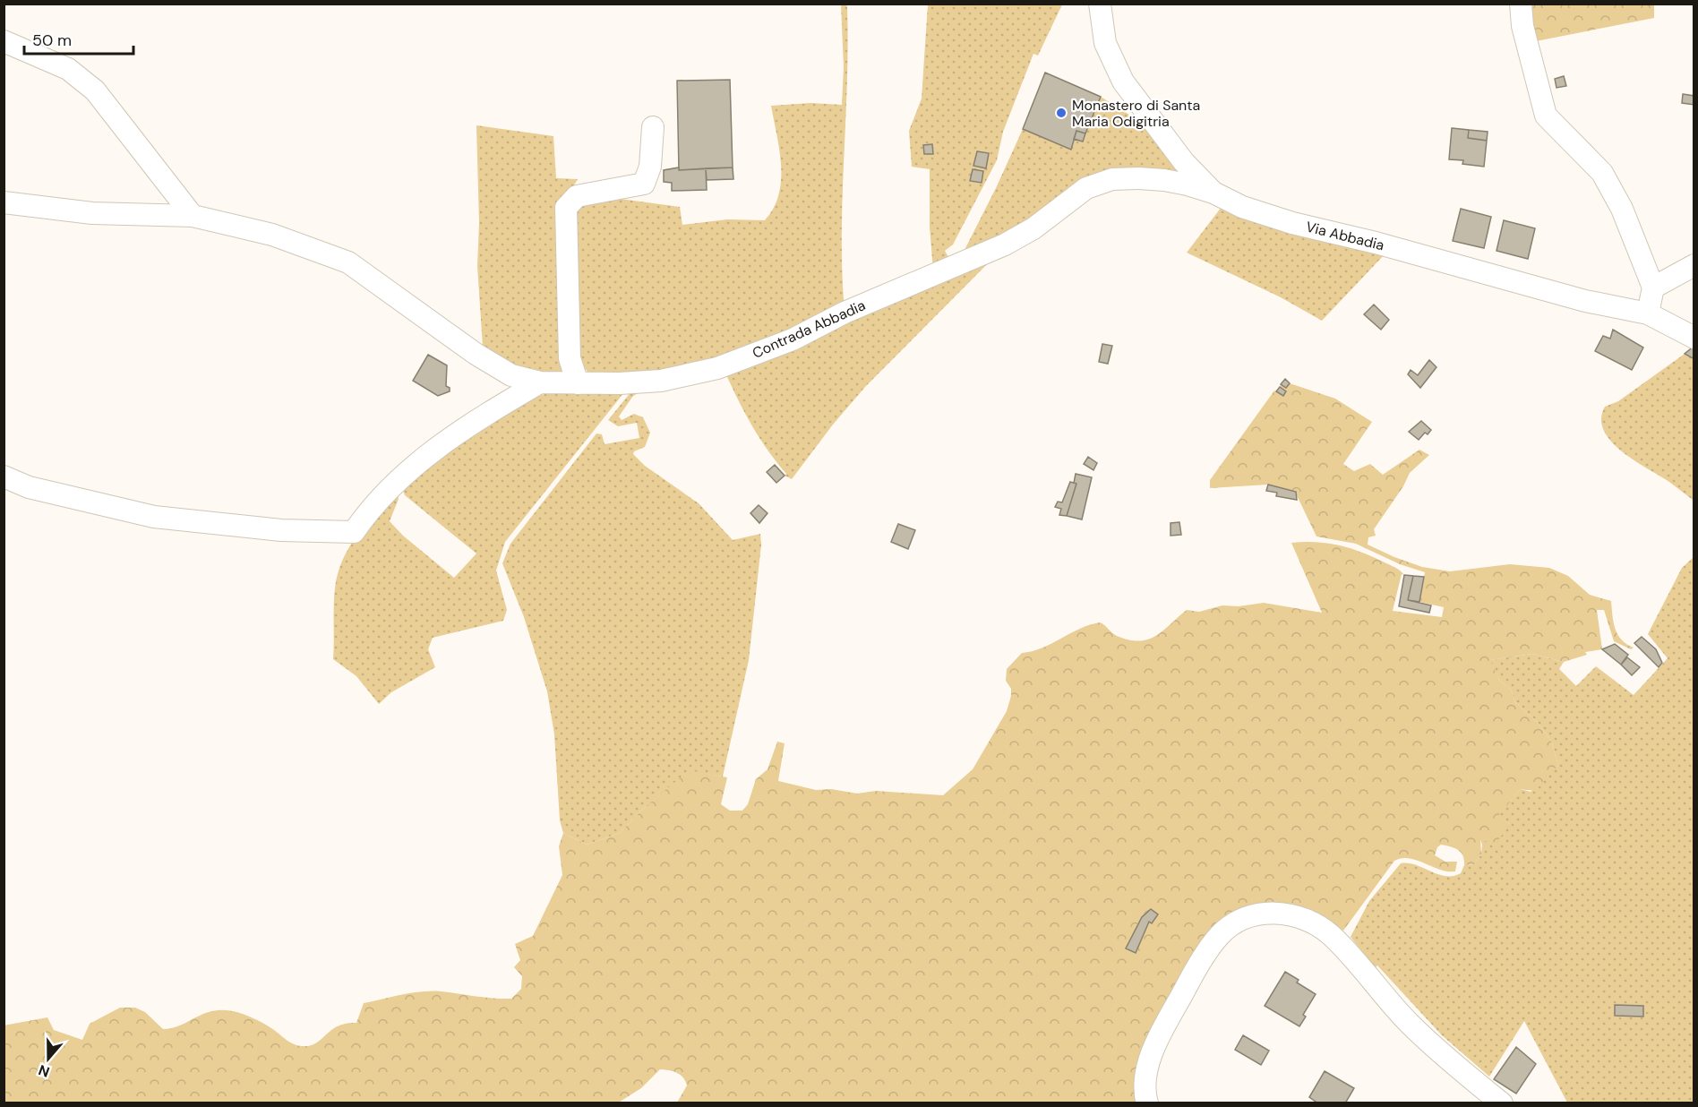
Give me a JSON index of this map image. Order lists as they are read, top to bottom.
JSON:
{
  "streets": {
    "street": ["Via Abbadia", "Contrada Abbadia"]
  },
  "crossings": [
    ["Via Abbadia", "Contrada Abbadia"]
  ],
  "places": ["Monastero di Santa Maria Odigitria"],
  "scale_bar": "50 m",
  "north": "bottom"
}
